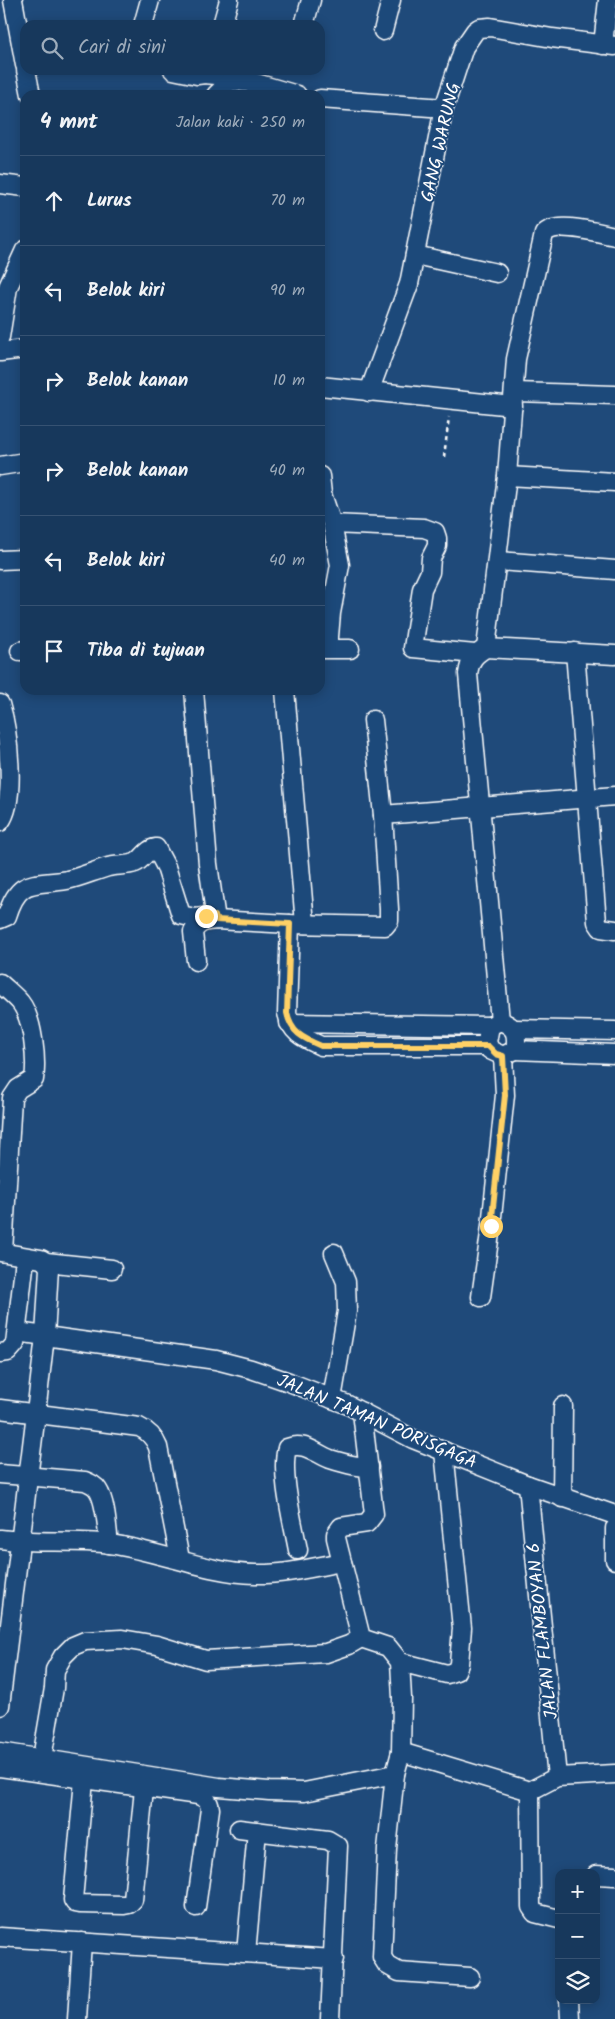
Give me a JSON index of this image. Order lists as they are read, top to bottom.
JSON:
{
  "streets": {
    "street": ["GANG WARUNG", "JALAN TAMAN PORISGAGA", "JALAN FLAMBOYAN 6"]
  },
  "crossings": [
    ["JALAN TAMAN PORISGAGA", "JALAN FLAMBOYAN 6"]
  ],
  "page": {
    "search": "Cari di sini",
    "heading": ["4 mnt", "Jalan kaki · 250 m"],
    "list": [
      ["Lurus", "70 m"],
      ["Belok kiri", "90 m"],
      ["Belok kanan", "10 m"],
      ["Belok kanan", "40 m"],
      ["Belok kiri", "40 m"],
      "Tiba di tujuan"
    ],
    "map_buttons": ["+", "−"]
  }
}
